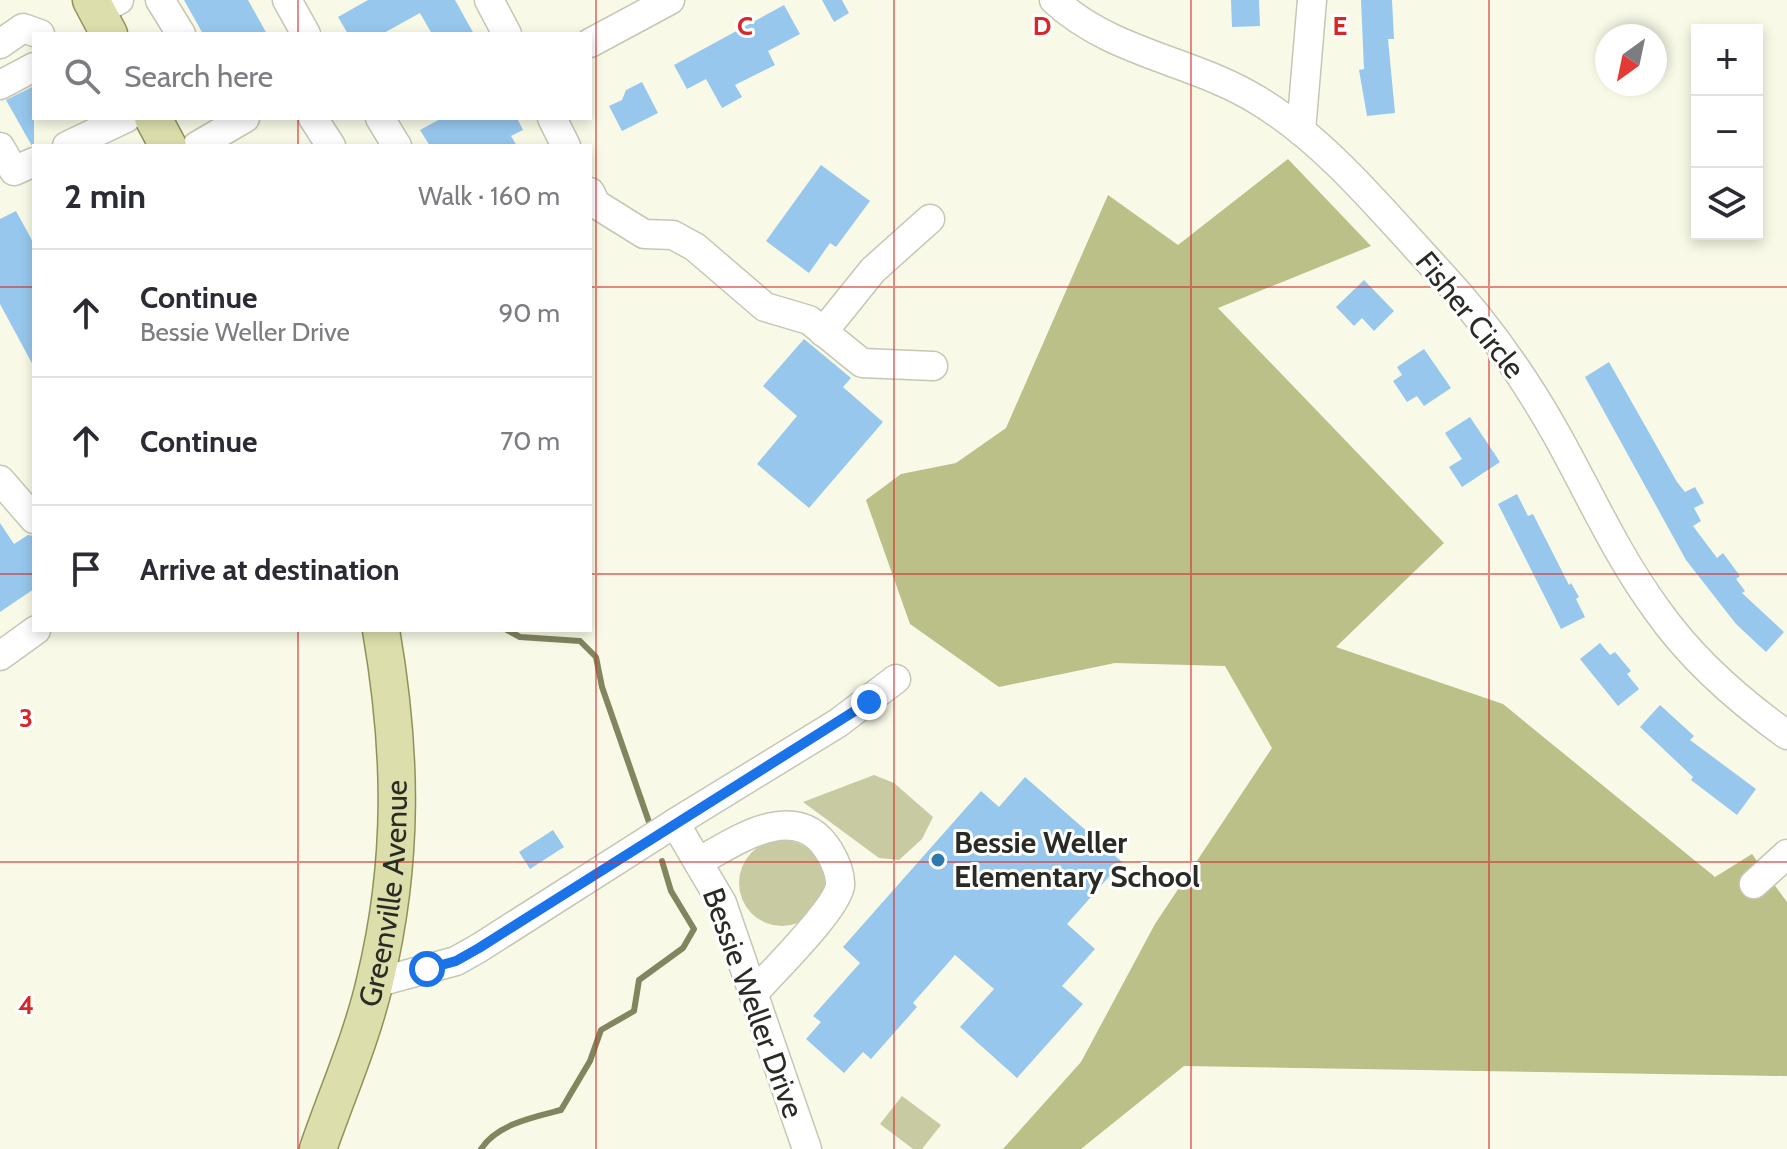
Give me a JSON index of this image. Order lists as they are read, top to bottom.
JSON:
{
  "streets": {
    "main road": ["Greenville Avenue"],
    "street": ["Fisher Circle", "Bessie Weller Drive"]
  },
  "places": ["Bessie Weller Elementary School"],
  "north": "bottom left",
  "page": {
    "map_buttons": ["+", "−"],
    "search": "Search here",
    "heading": ["2 min", "Walk · 160 m"],
    "list": [
      ["Continue", "Bessie Weller Drive", "90 m"],
      ["Continue", "70 m"],
      "Arrive at destination"
    ]
  },
  "grid": {
    "columns": ["C", "D", "E"],
    "rows": ["3", "4"]
  }
}
